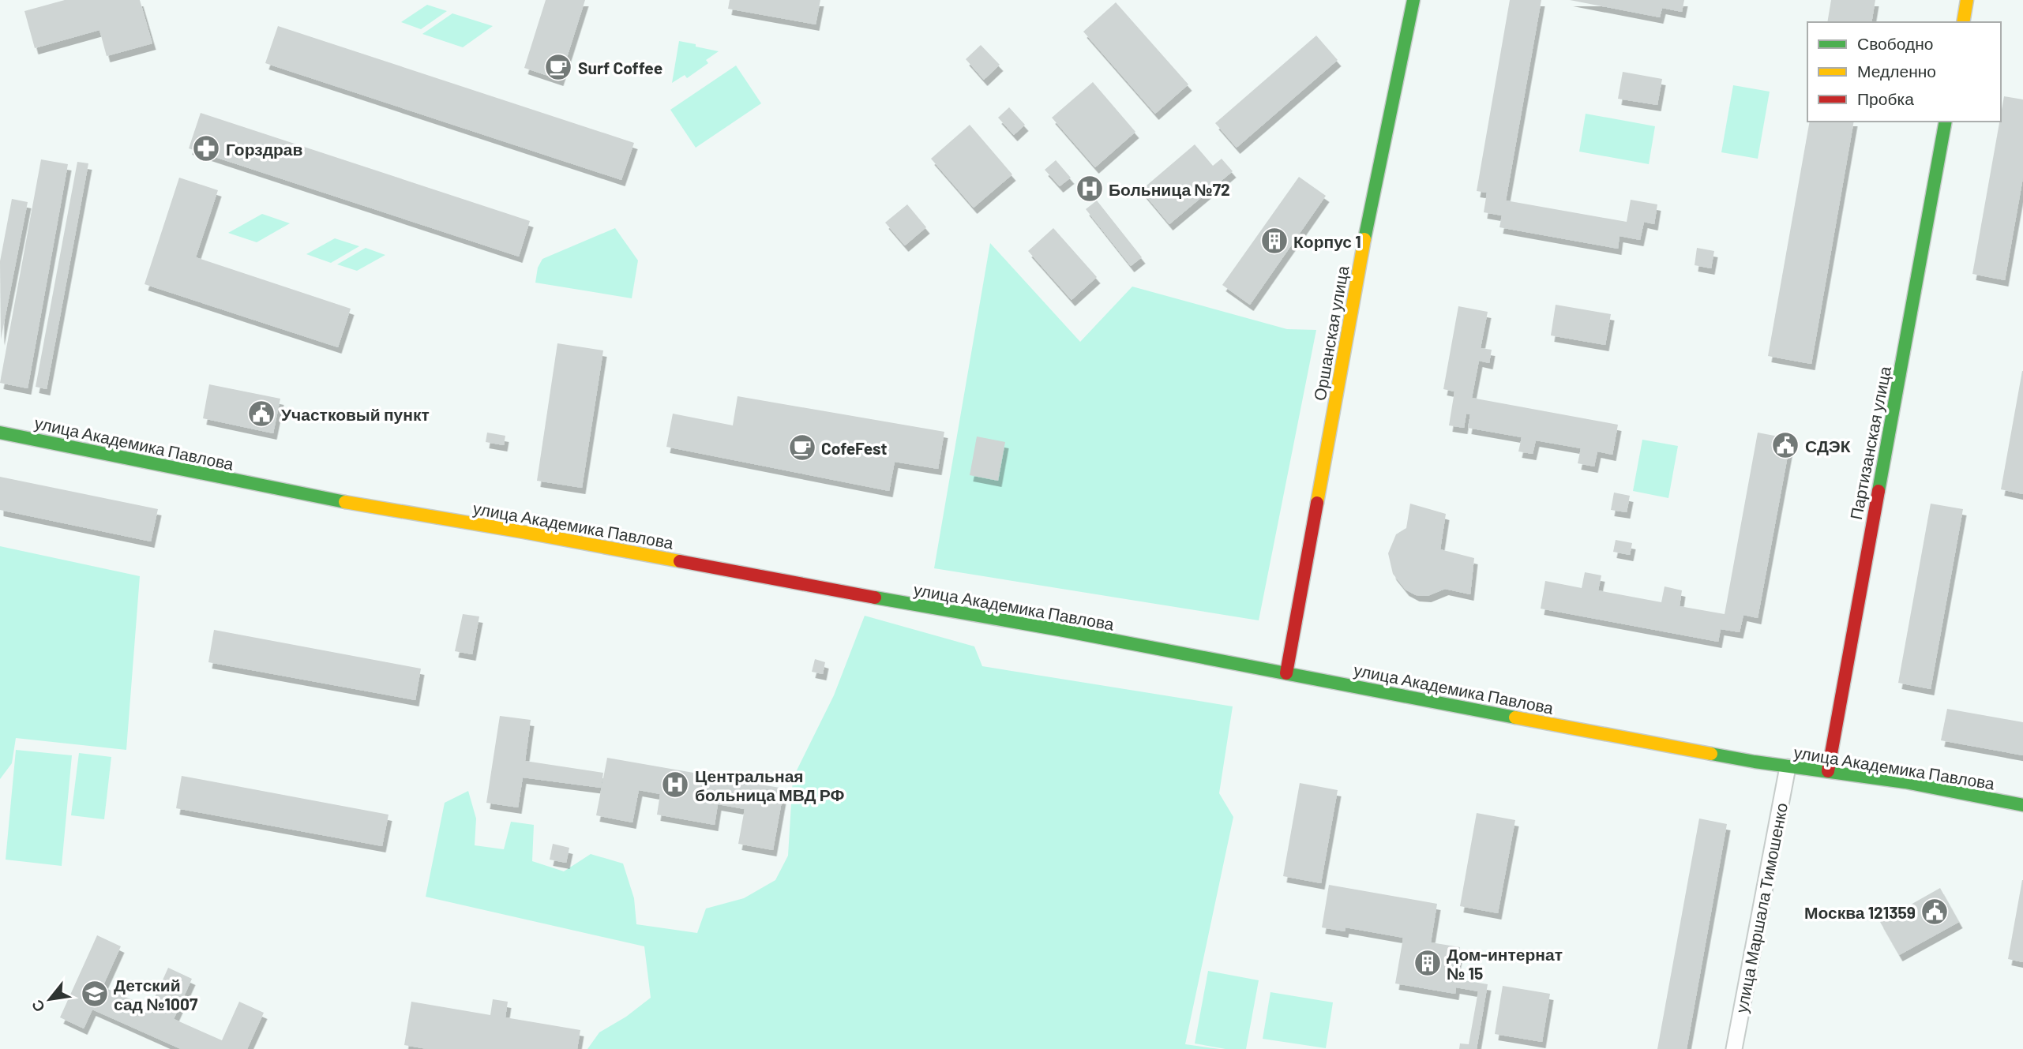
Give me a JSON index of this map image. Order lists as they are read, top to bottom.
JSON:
{
  "streets": {
    "street": [
      "Оршанская улица",
      "улица Академика Павлова",
      "Партизанская улица",
      "улица Маршала Тимошенко"
    ]
  },
  "crossings": [
    ["Оршанская улица", "улица Академика Павлова"],
    ["улица Академика Павлова", "Партизанская улица"],
    ["улица Академика Павлова", "улица Маршала Тимошенко"]
  ],
  "places": {
    "cafe": ["Surf Coffee", "CofeFest"],
    "pharmacy": ["Горздрав"],
    "hospital": ["Больница №72", "Центральная больница МВД РФ"],
    "building": ["Корпус 1", "Дом-интернат № 15"],
    "public building": ["Участковый пункт", "СДЭК", "Москва 121359"],
    "school or university": ["Детский сад №1007"]
  },
  "legend": ["Свободно", "Медленно", "Пробка"],
  "north": "bottom left"
}
